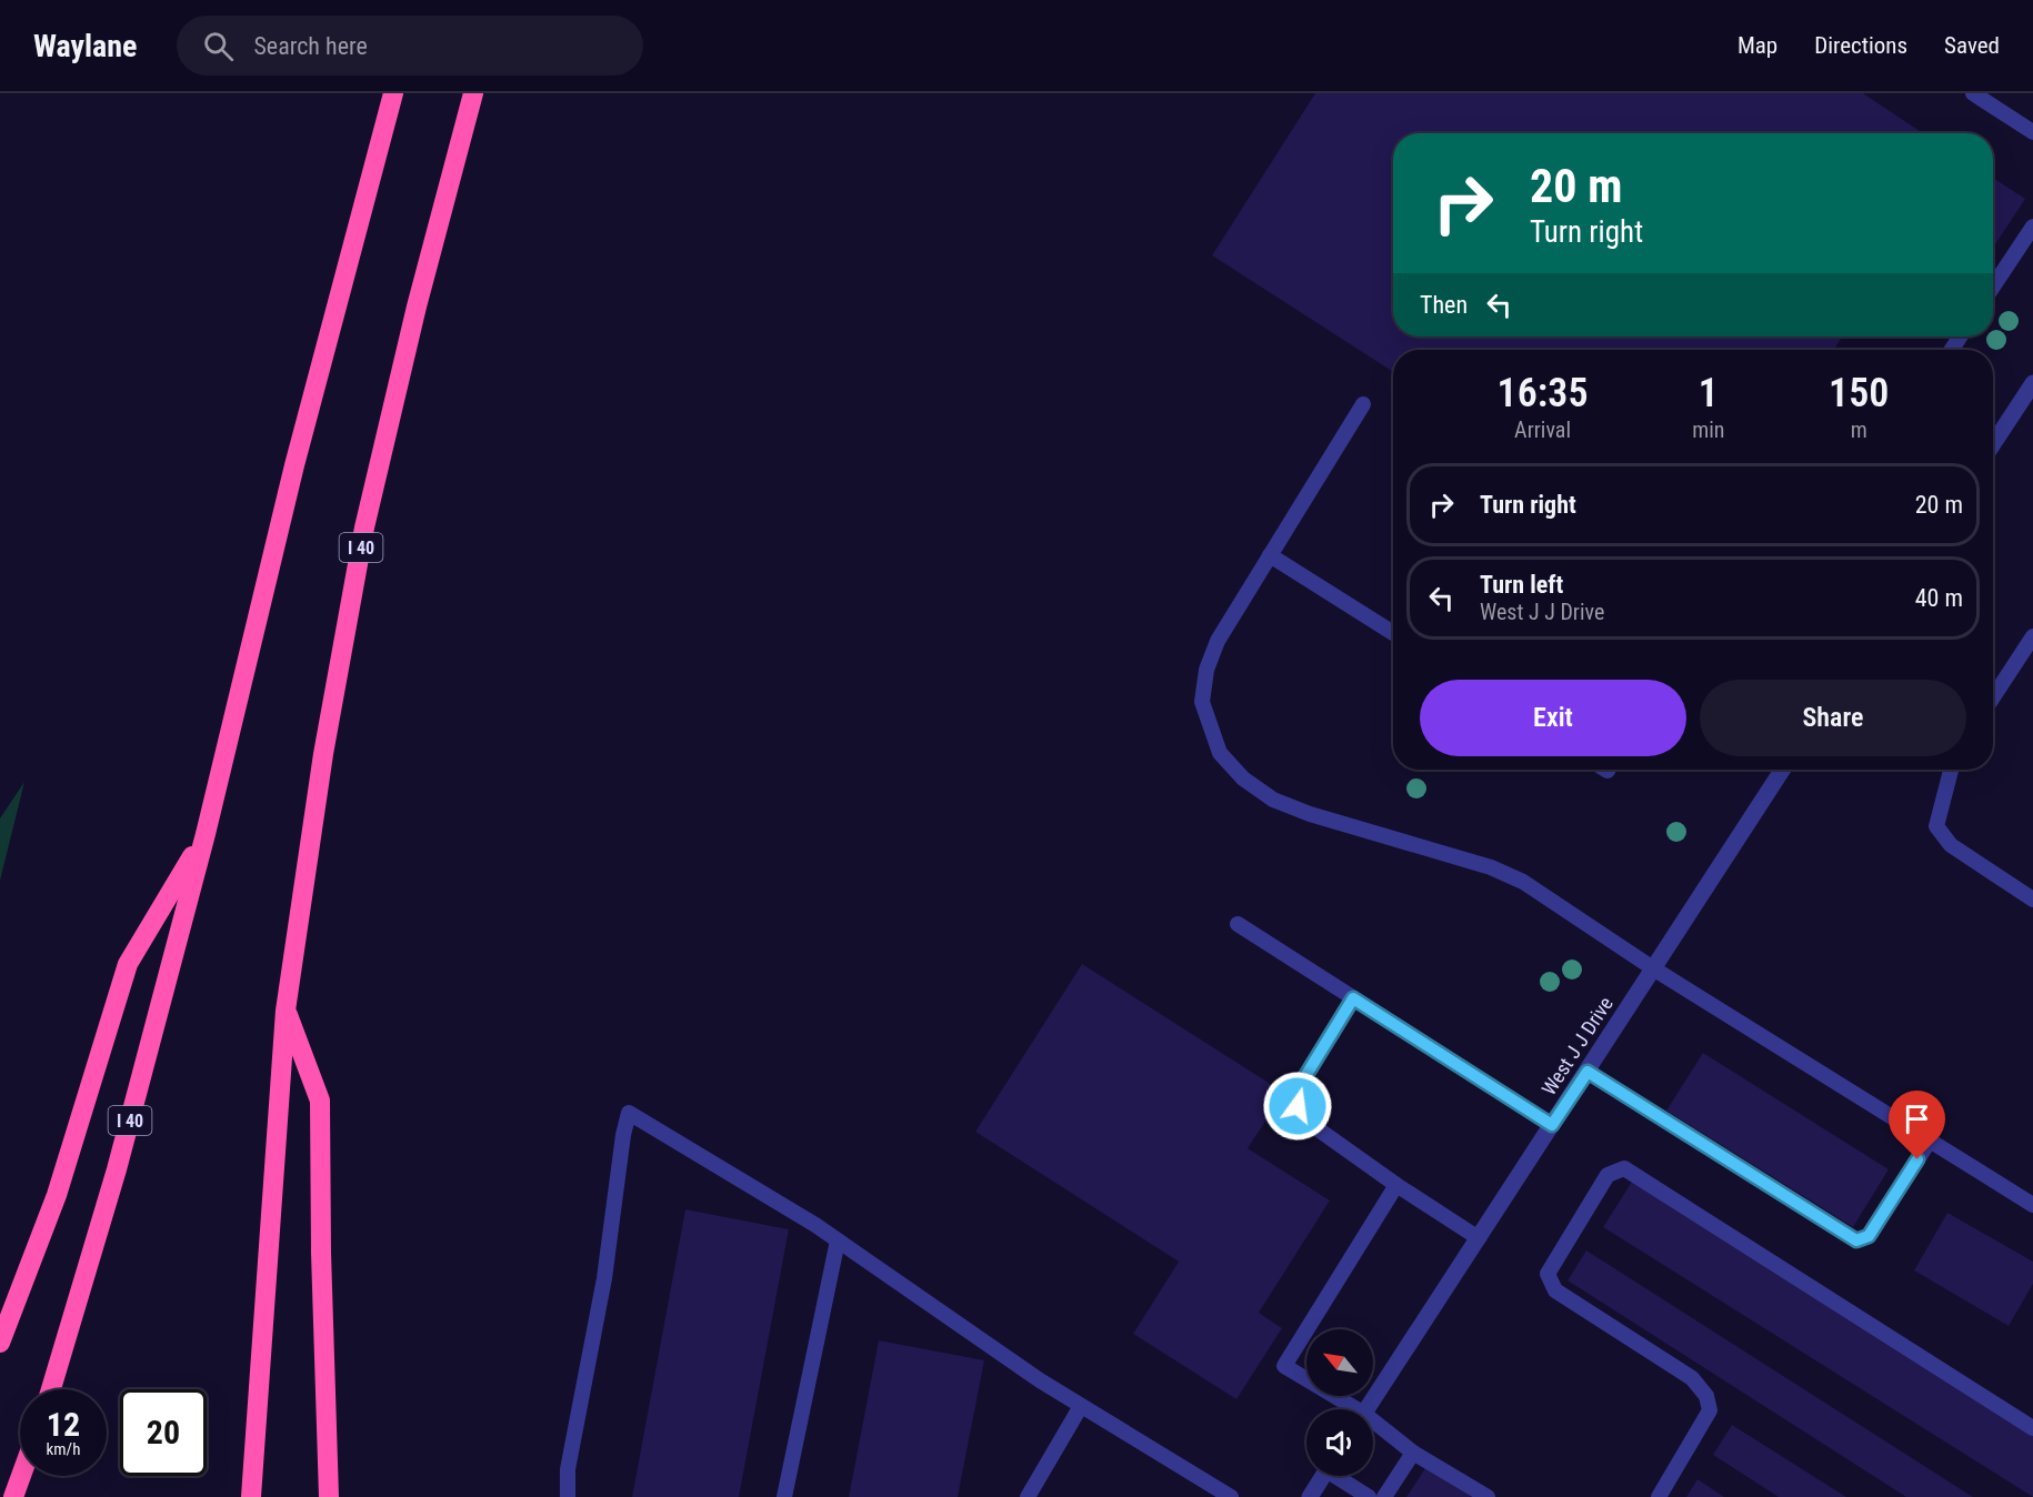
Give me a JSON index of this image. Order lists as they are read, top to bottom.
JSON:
{
  "streets": {
    "highway": ["I 40"],
    "street": ["West J J Drive"]
  },
  "north": "top left",
  "page": {
    "header": "Waylane",
    "search": "Search here",
    "nav": ["Map", "Directions", "Saved"],
    "turn": ["20 m", "Turn right"],
    "then": "Then",
    "eta": [
      "16:35",
      "Arrival",
      "1",
      "min",
      "150",
      "m"
    ],
    "list": [
      {
        "name": "Turn right",
        "value": "20 m"
      },
      {
        "name": "Turn left",
        "note": "West J J Drive",
        "value": "40 m"
      }
    ],
    "buttons": ["Exit", "Share"],
    "speed": "12 km/h",
    "limit": "20"
  }
}
